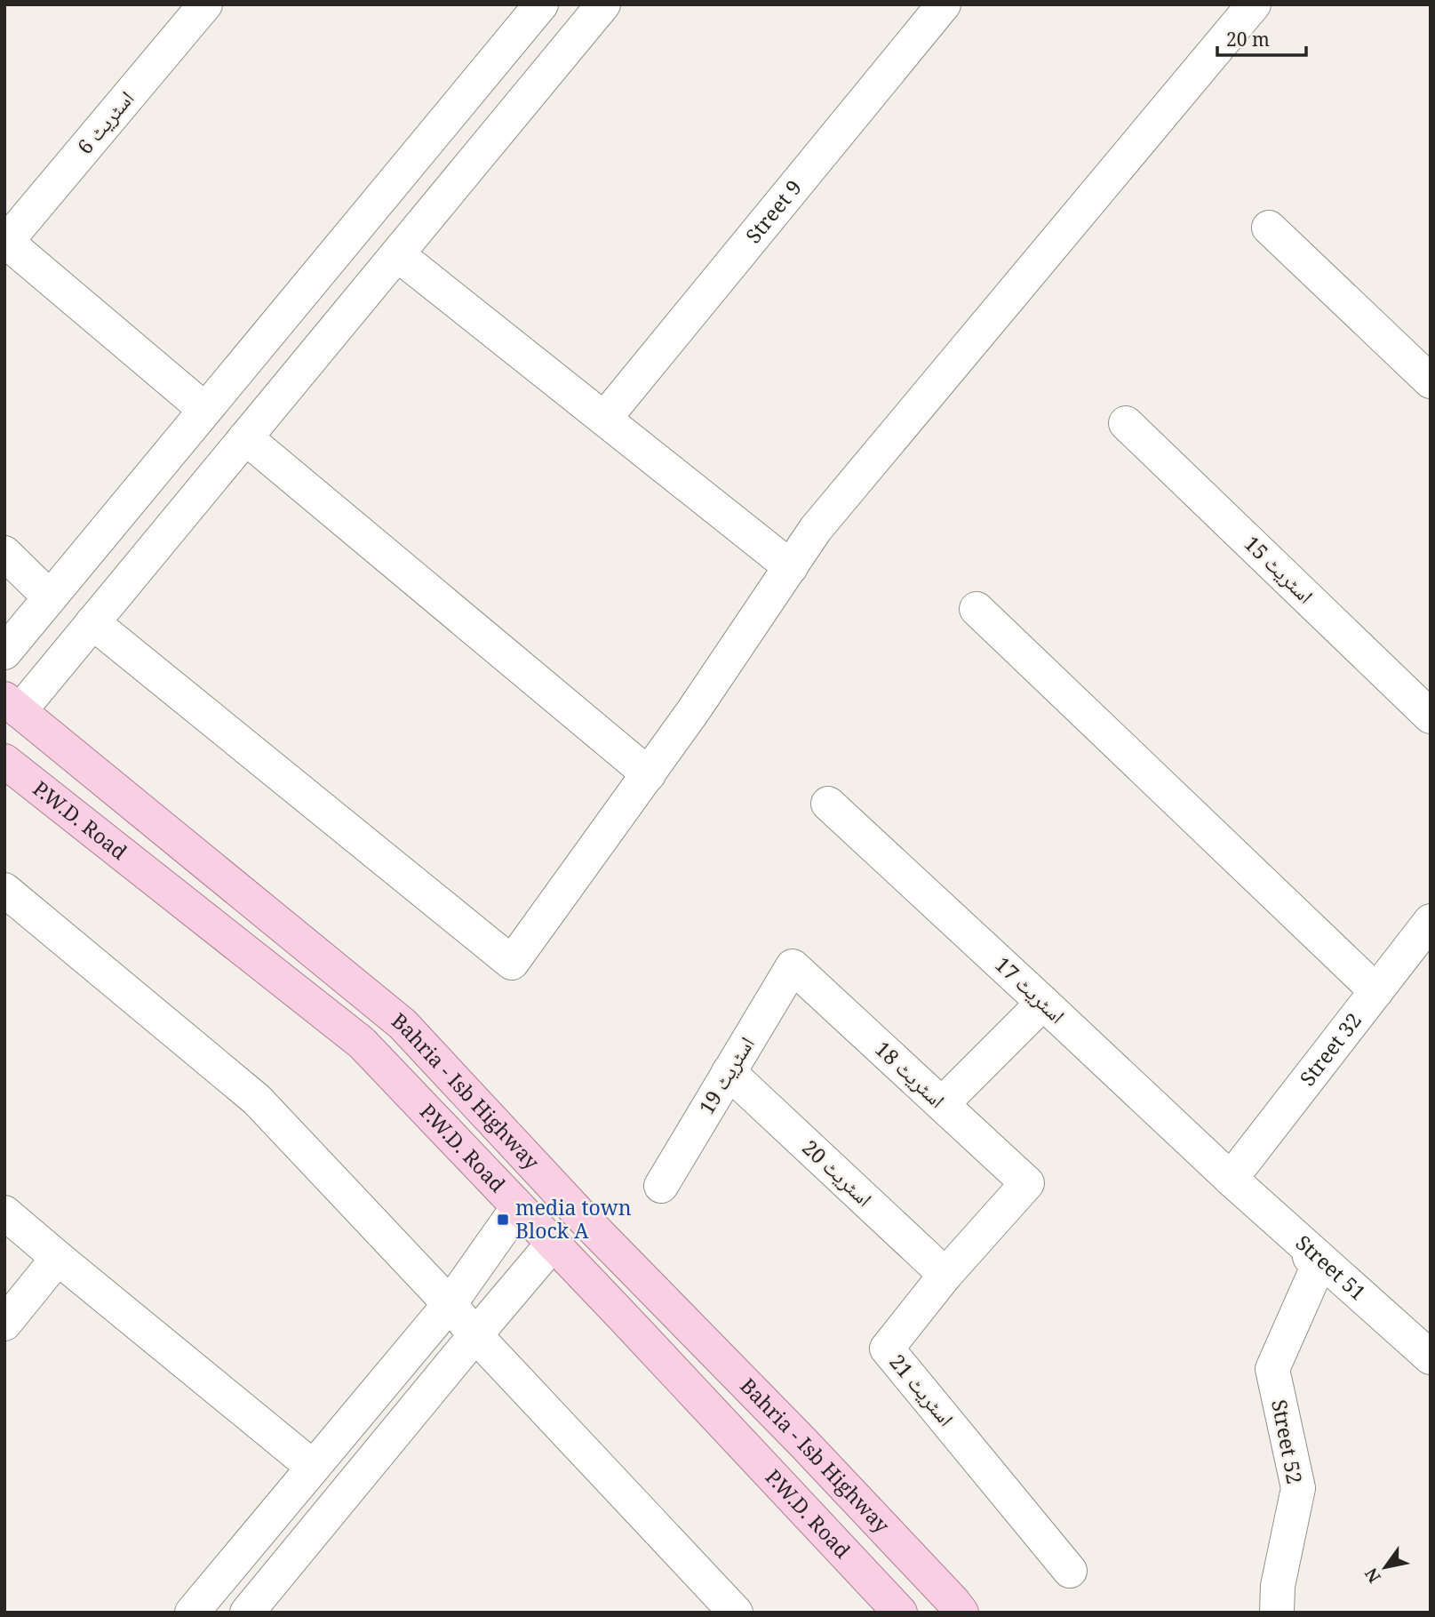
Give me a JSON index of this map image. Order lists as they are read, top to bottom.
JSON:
{
  "streets": {
    "main road": ["P.W.D. Road", "Bahria - Isb Highway"],
    "street": [
      "اسٹریٹ 6",
      "Street 9",
      "اسٹریٹ 15",
      "اسٹریٹ 17",
      "Street 32",
      "اسٹریٹ 18",
      "اسٹریٹ 19",
      "اسٹریٹ 20",
      "Street 51",
      "اسٹریٹ 21",
      "Street 52"
    ]
  },
  "crossings": [
    ["اسٹریٹ 17", "Street 32"],
    ["اسٹریٹ 17", "Street 51"],
    ["Street 32", "Street 51"],
    ["اسٹریٹ 18", "اسٹریٹ 19"],
    ["اسٹریٹ 18", "اسٹریٹ 21"],
    ["اسٹریٹ 19", "اسٹریٹ 20"],
    ["اسٹریٹ 20", "اسٹریٹ 21"],
    ["Street 51", "Street 52"]
  ],
  "places": {
    "transit": ["media town Block A"]
  },
  "scale_bar": "20 m",
  "north": "bottom left"
}
